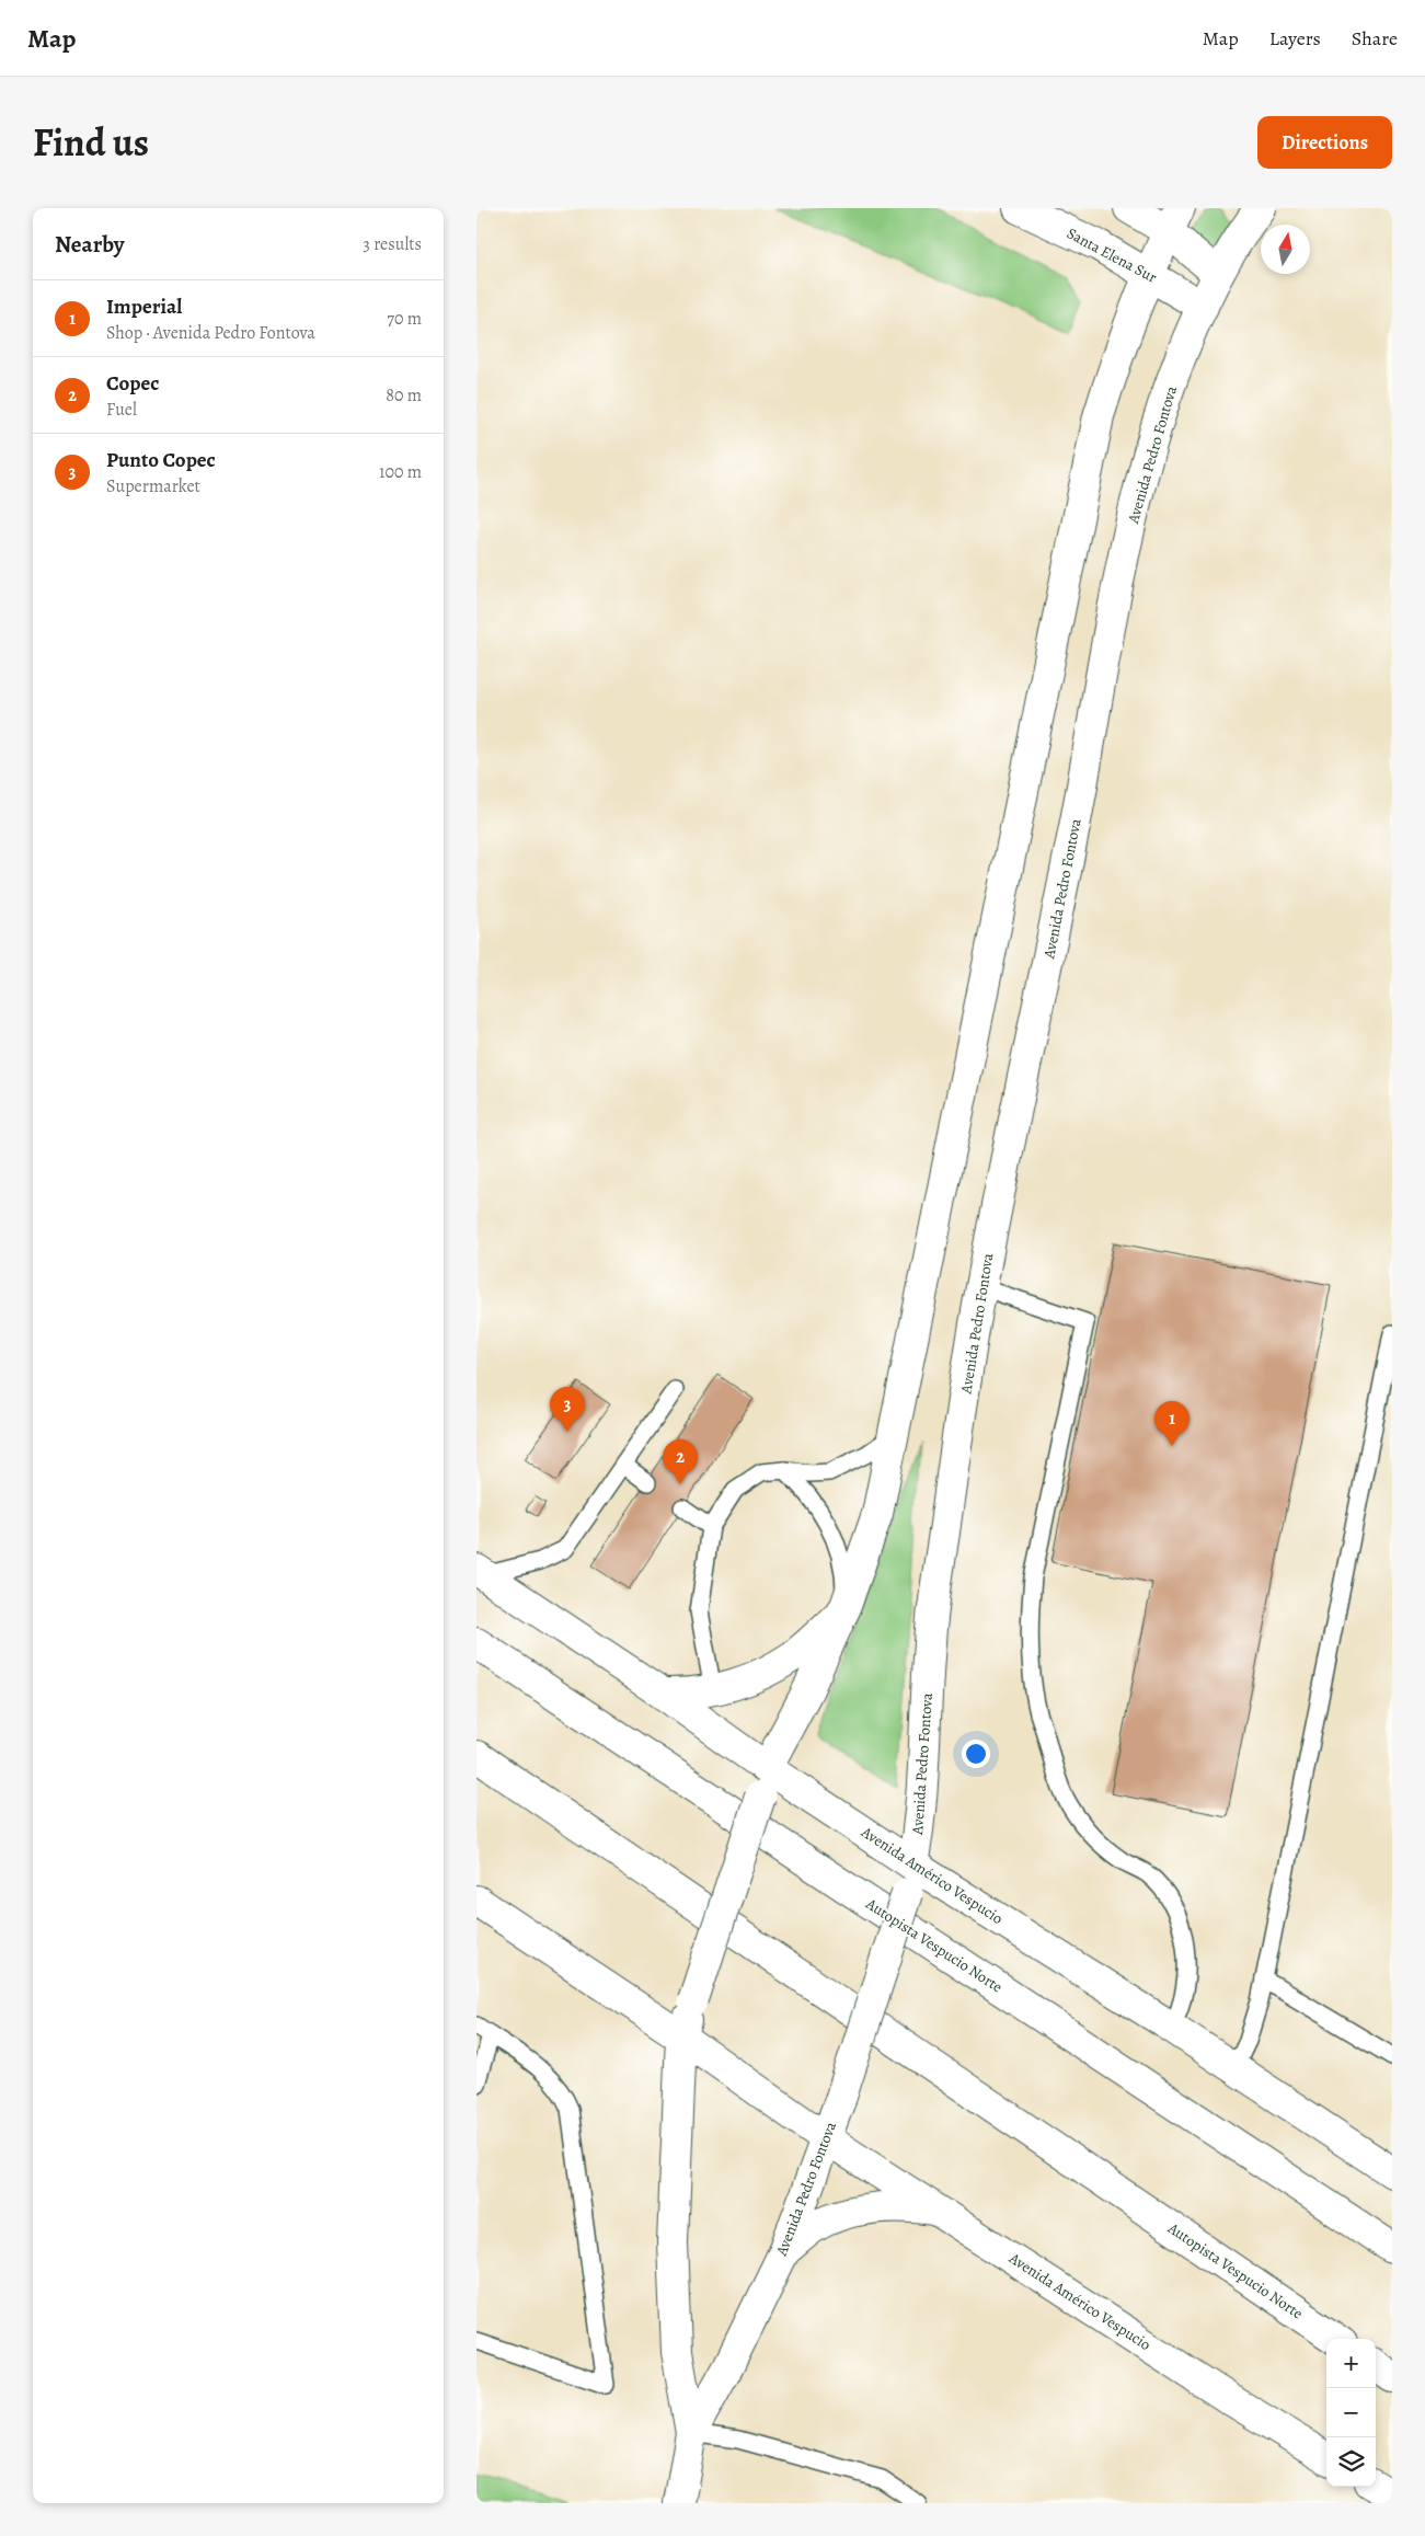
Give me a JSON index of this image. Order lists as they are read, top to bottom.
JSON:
{
  "streets": {
    "main road": [
      "Santa Elena Sur",
      "Avenida Pedro Fontova",
      "Avenida Américo Vespucio",
      "Autopista Vespucio Norte"
    ]
  },
  "crossings": [
    ["Santa Elena Sur", "Avenida Pedro Fontova"],
    ["Avenida Pedro Fontova", "Avenida Américo Vespucio"]
  ],
  "north": "top",
  "page": {
    "header": "Map",
    "nav": ["Map", "Layers", "Share"],
    "title": "Find us",
    "buttons": "Directions",
    "heading": ["Nearby", "3 results"],
    "list": [
      {
        "mark": "1",
        "name": "Imperial",
        "note": "Shop · Avenida Pedro Fontova",
        "value": "70 m"
      },
      {
        "mark": "2",
        "name": "Copec",
        "note": "Fuel",
        "value": "80 m"
      },
      {
        "mark": "3",
        "name": "Punto Copec",
        "note": "Supermarket",
        "value": "100 m"
      }
    ],
    "pins": ["3", "1", "2"],
    "map_buttons": ["+", "−"]
  }
}
